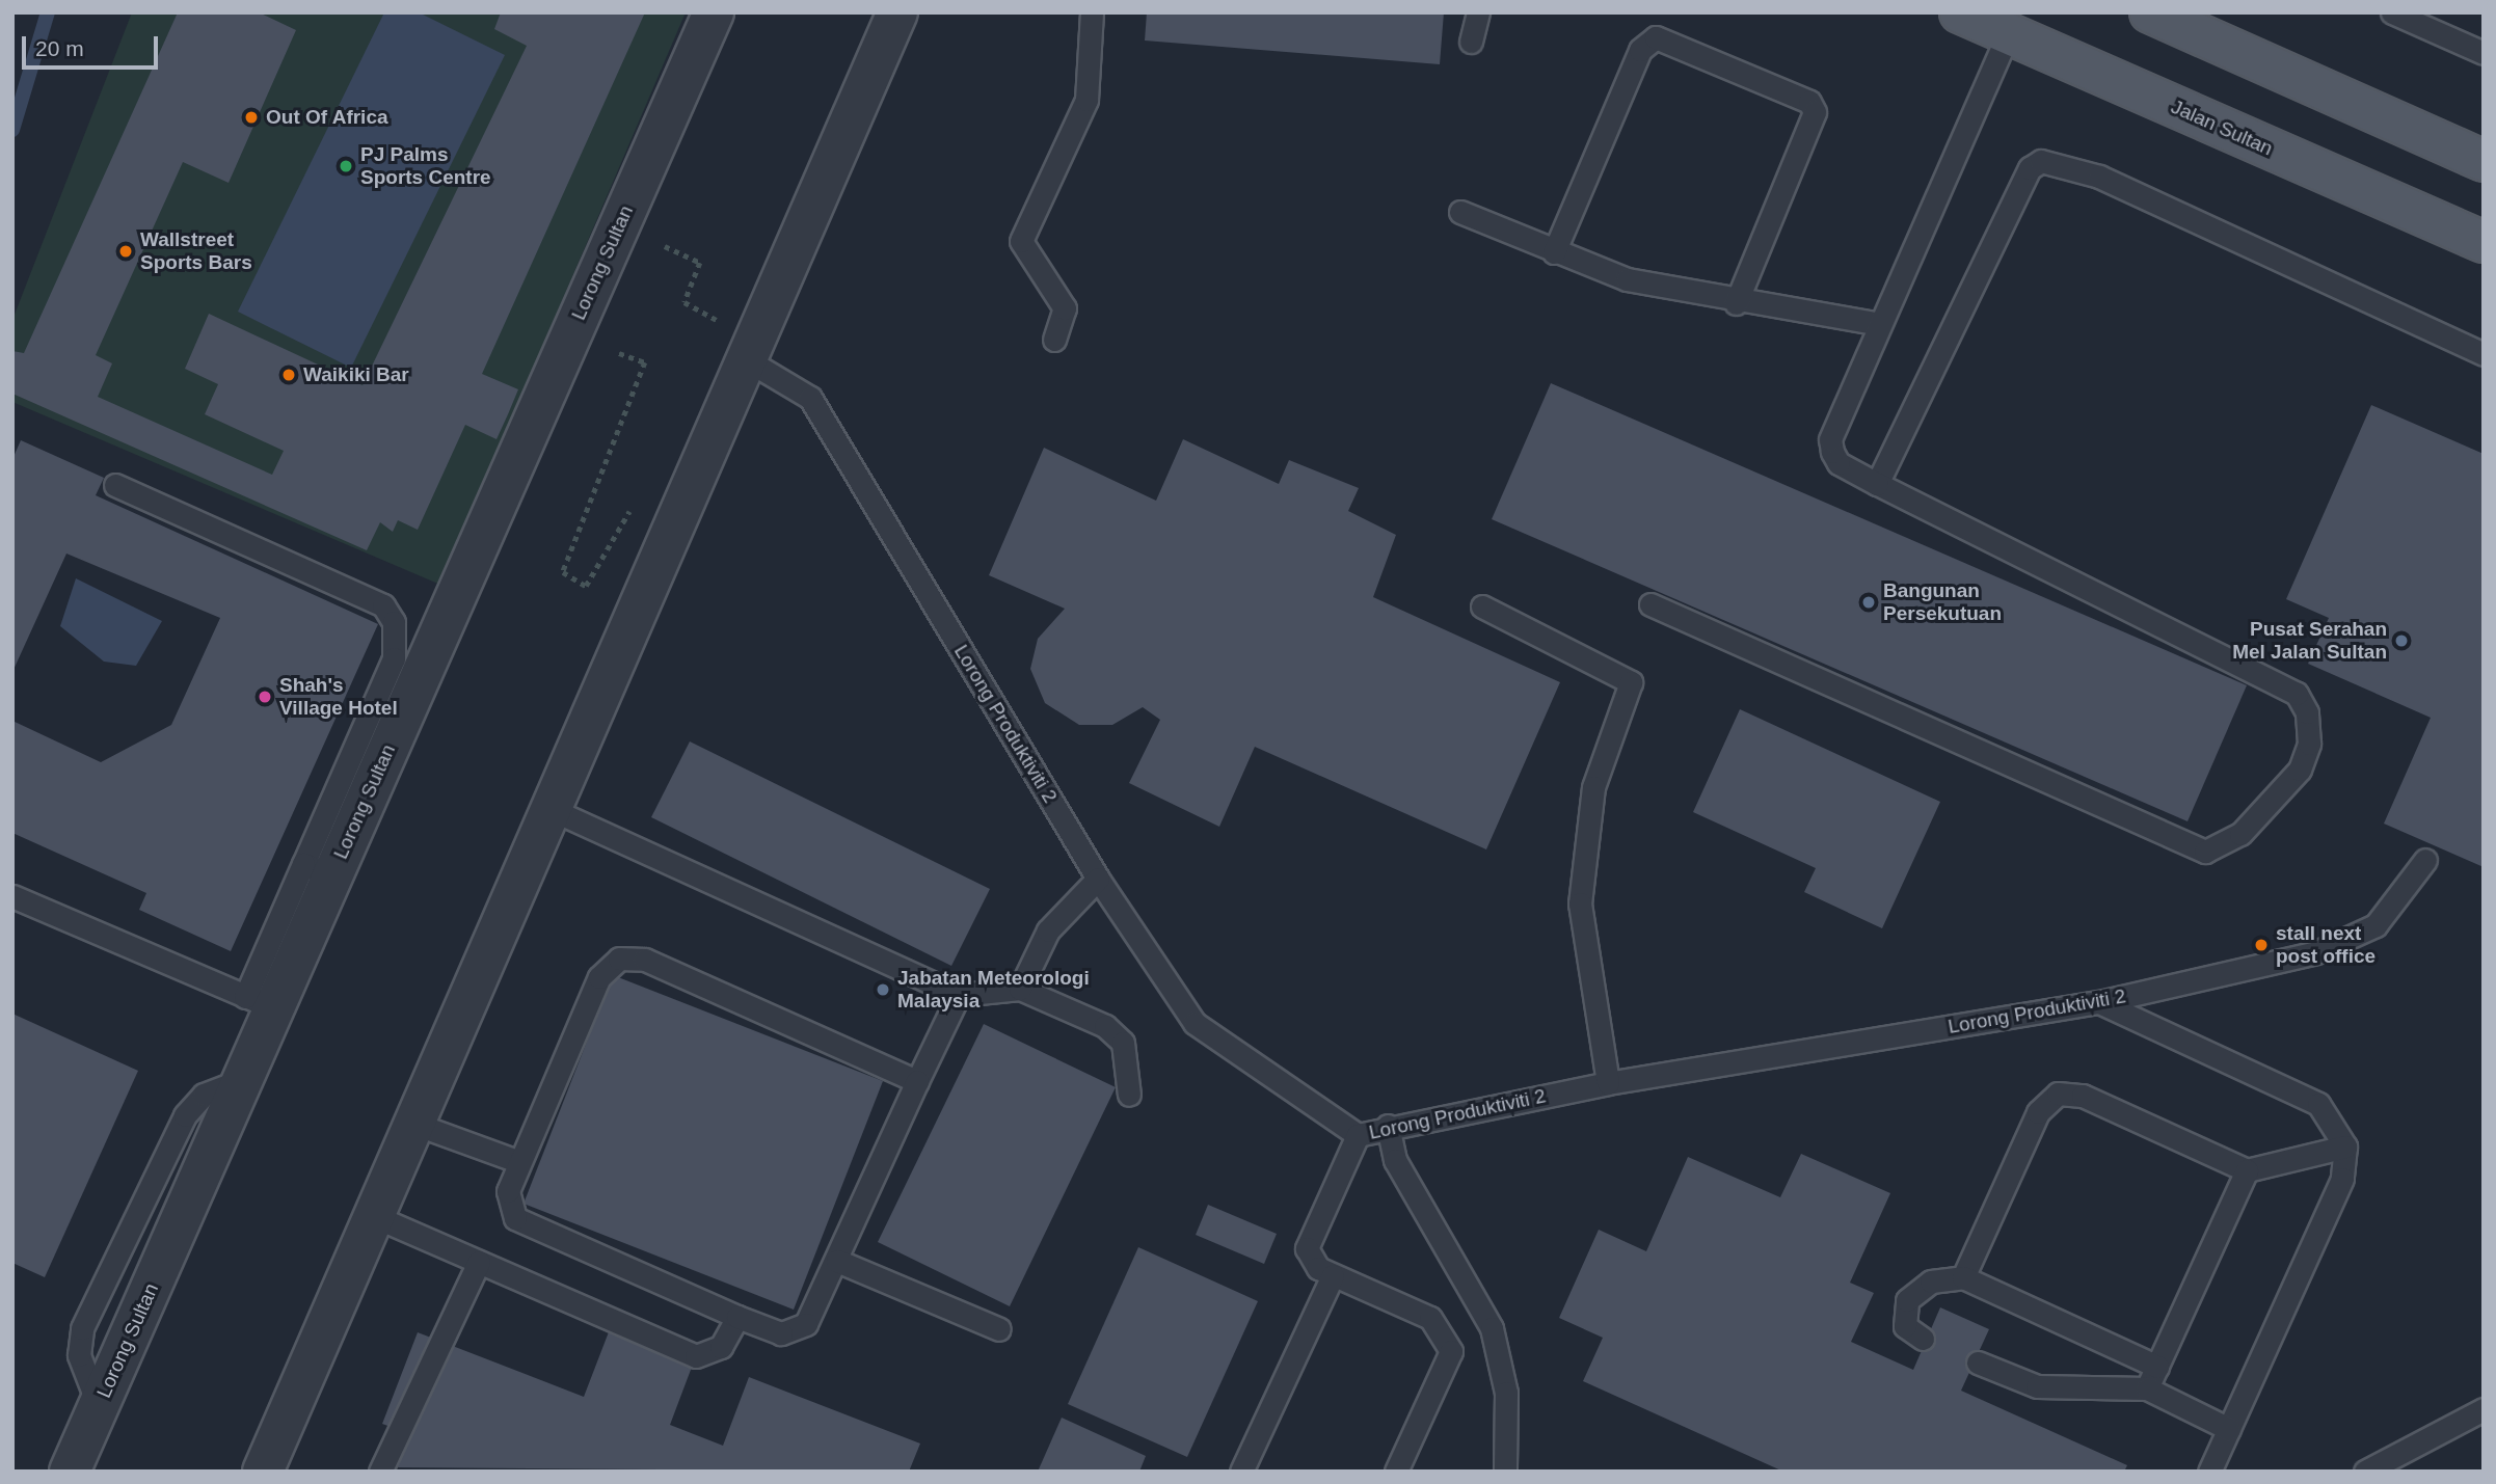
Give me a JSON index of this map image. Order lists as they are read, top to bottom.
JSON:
{
  "streets": {
    "main road": ["Jalan Sultan"],
    "street": ["Lorong Sultan"],
    "lane": ["Lorong Produktiviti 2"]
  },
  "places": [
    "Out Of Africa",
    "PJ Palms Sports Centre",
    "Wallstreet Sports Bars",
    "Waikiki Bar",
    "Bangunan Persekutuan",
    "Pusat Serahan Mel Jalan Sultan",
    "Shah's Village Hotel",
    "stall next post office",
    "Jabatan Meteorologi Malaysia"
  ],
  "scale_bar": "20 m"
}
